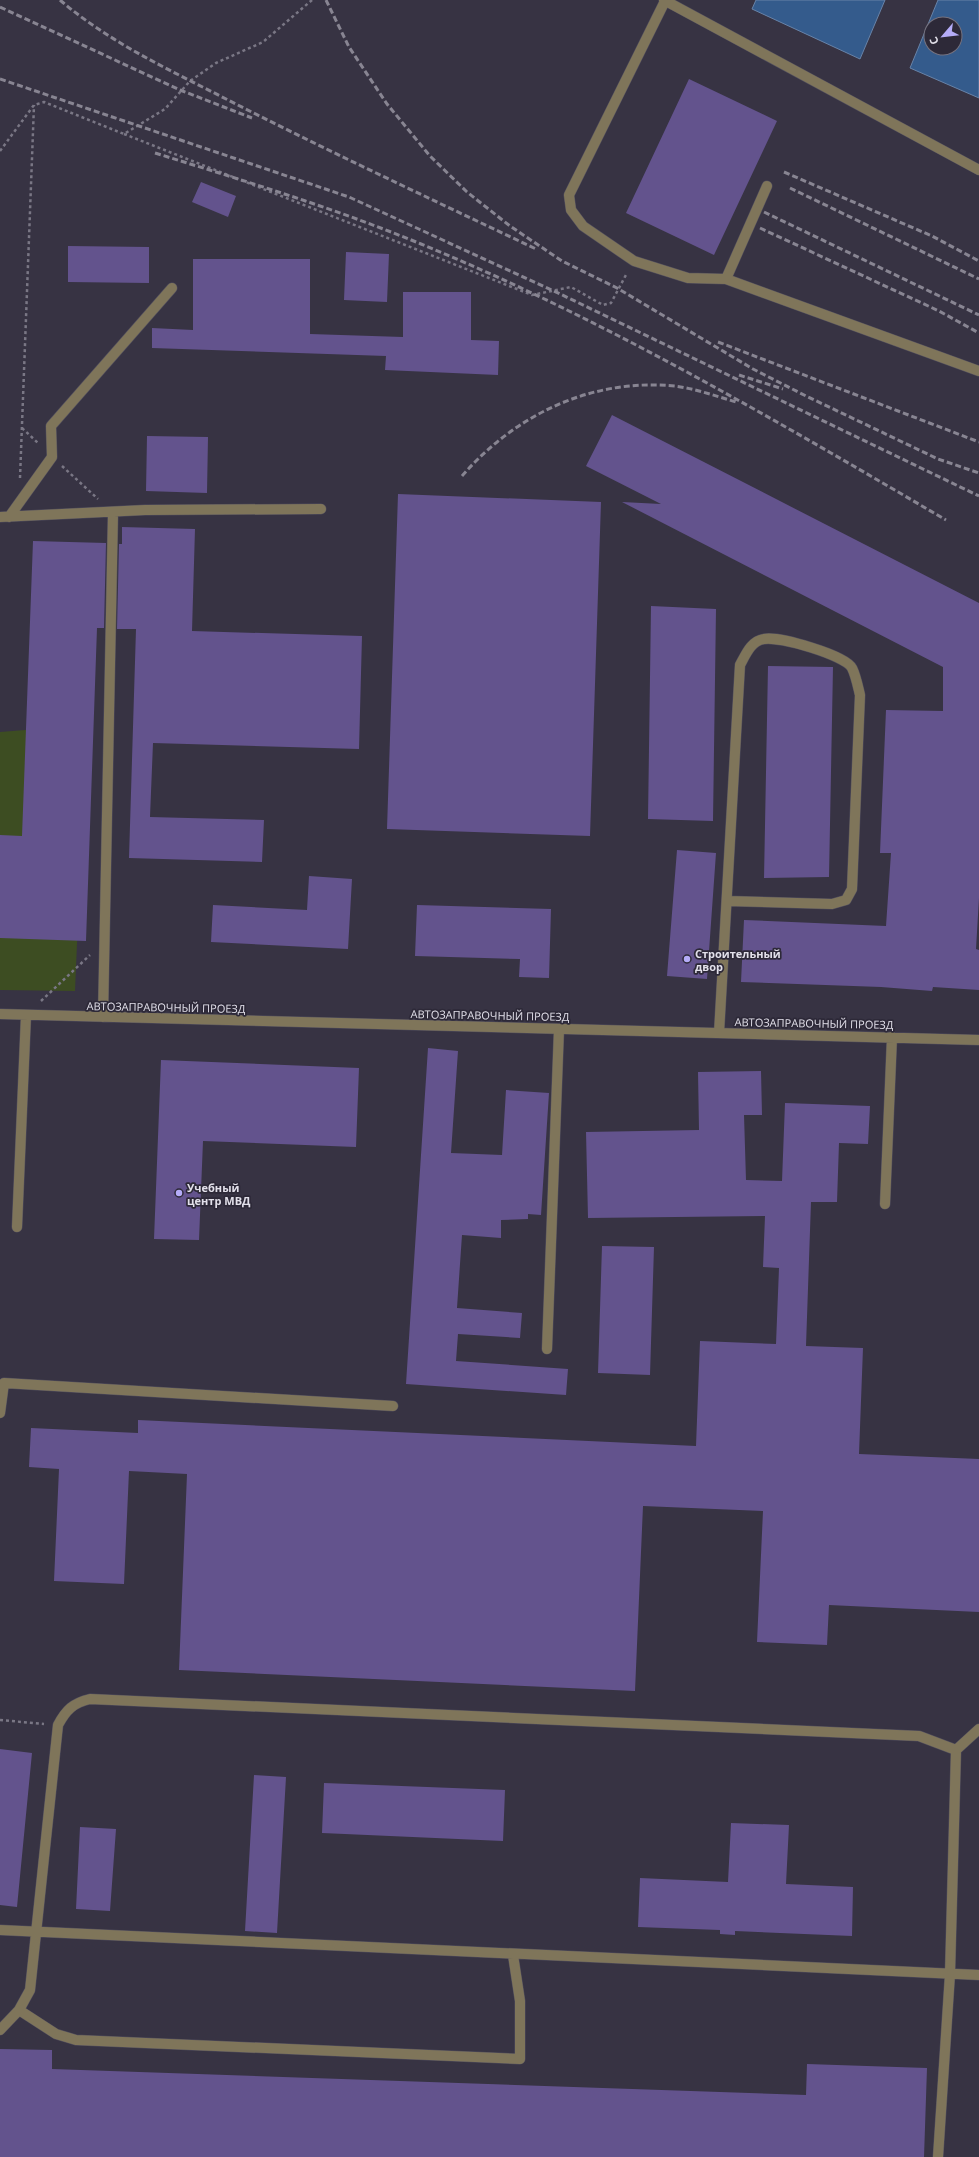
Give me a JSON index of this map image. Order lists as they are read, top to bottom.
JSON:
{
  "streets": {
    "street": ["АВТОЗАПРАВОЧНЫЙ ПРОЕЗД"]
  },
  "places": ["Строительный двор", "Учебный центр МВД"],
  "north": "bottom left"
}
